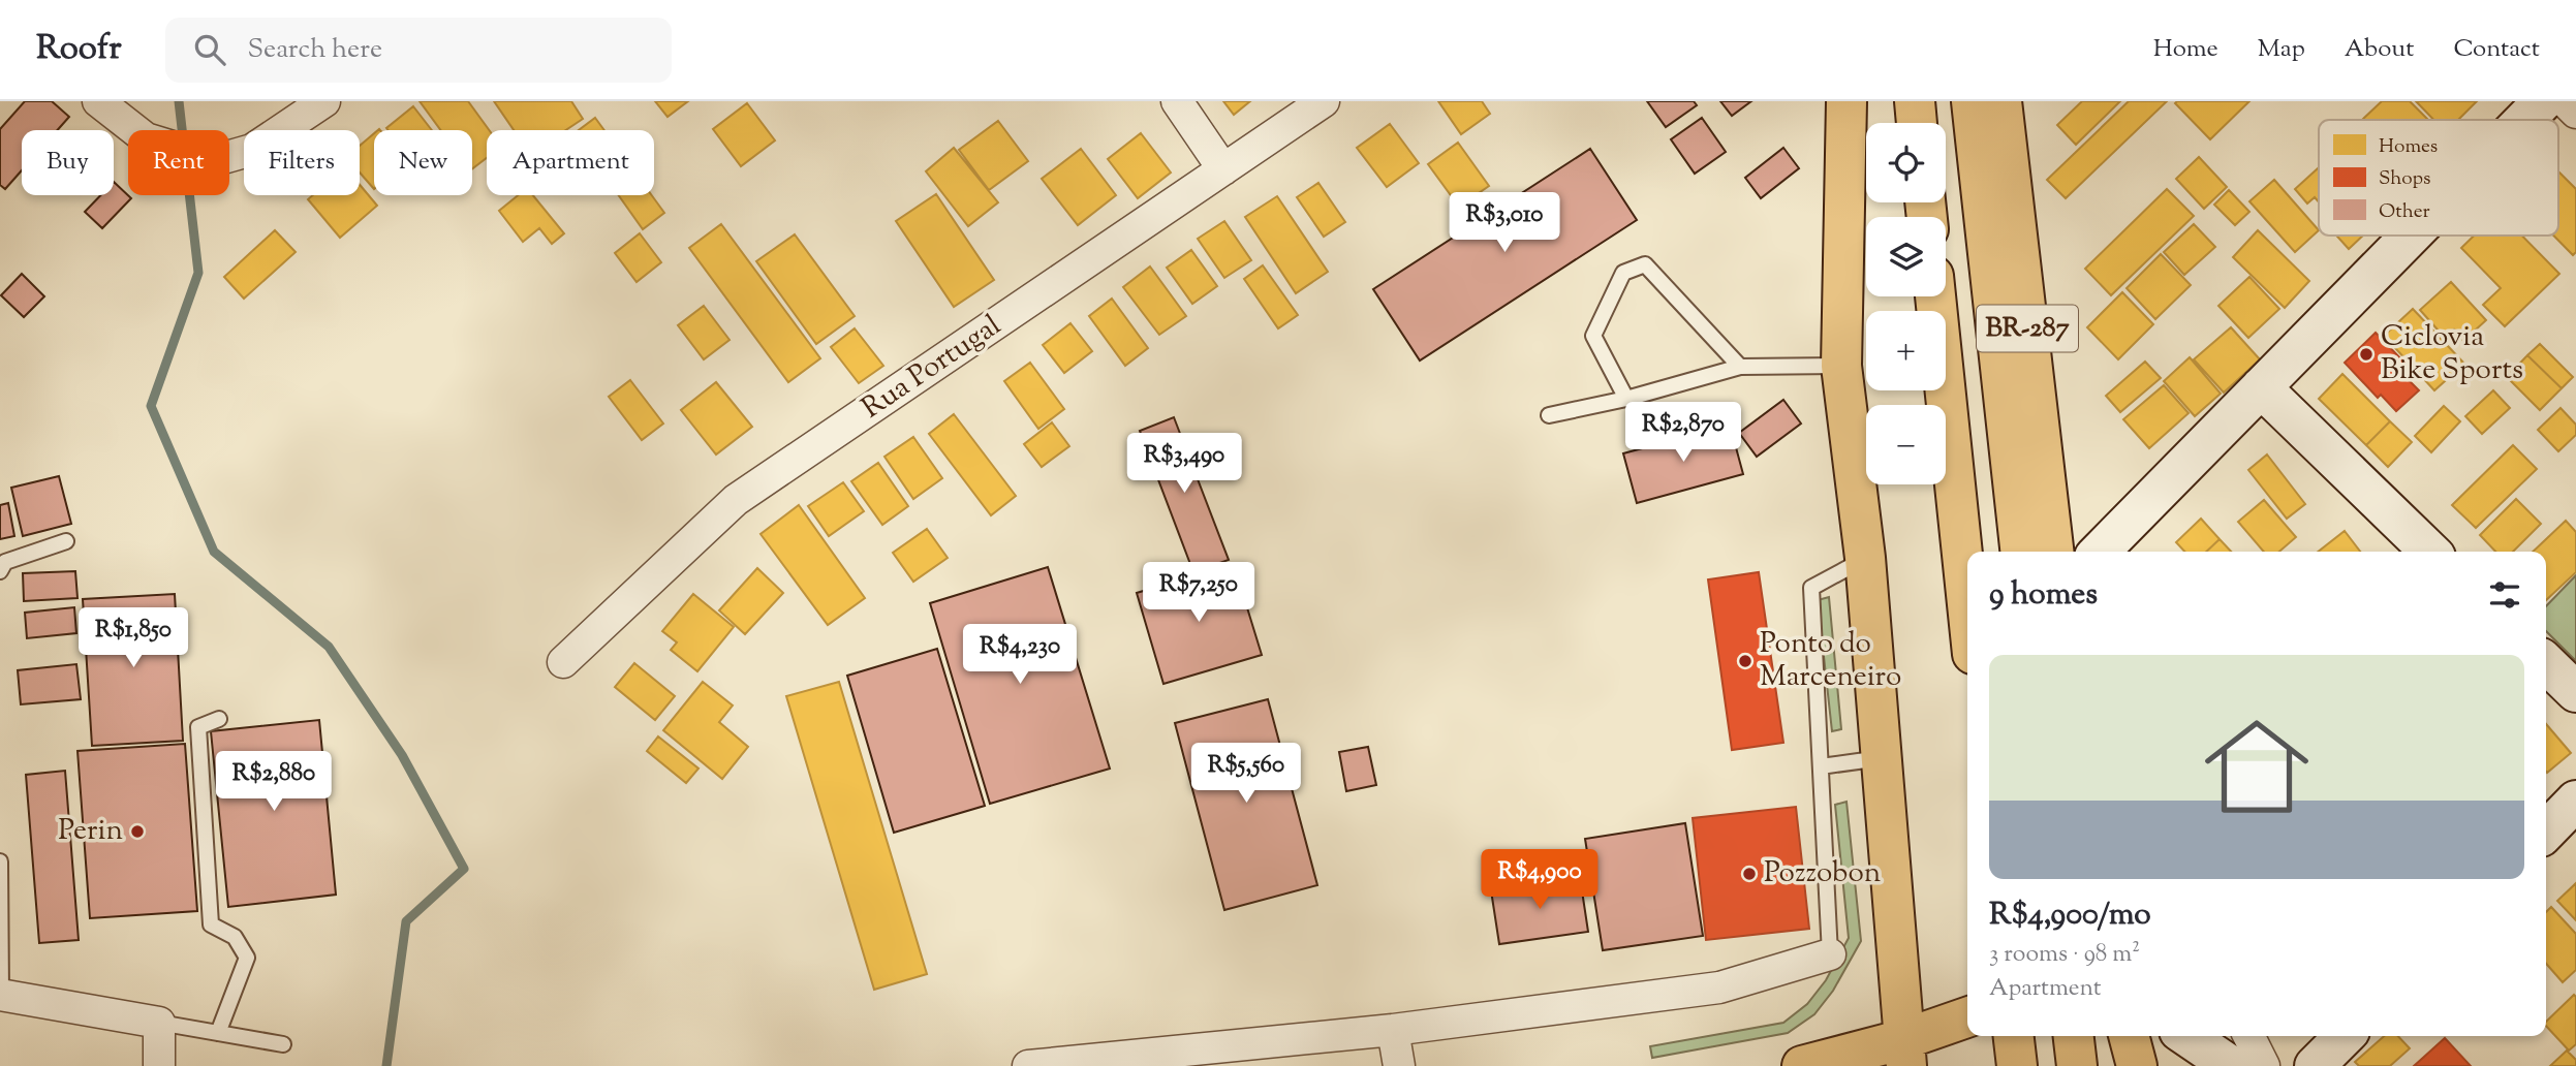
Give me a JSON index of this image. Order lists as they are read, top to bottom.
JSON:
{
  "streets": {
    "highway": ["BR-287"],
    "street": ["Rua Portugal"]
  },
  "places": [
    "Ciclovia Bike Sports",
    "Ponto do Marceneiro",
    "Perin",
    "Pozzobon"
  ],
  "legend": ["Homes", "Shops", "Other"],
  "page": {
    "header": "Roofr",
    "search": "Search here",
    "nav": [
      "Home",
      "Map",
      "About",
      "Contact"
    ],
    "map_buttons": ["+", "−"],
    "chip": [
      "Buy",
      "Rent",
      "Filters",
      "New",
      "Apartment"
    ],
    "price": [
      "R$3,010",
      "R$2,870",
      "R$3,490",
      "R$7,250",
      "R$1,850",
      "R$4,230",
      "R$5,560",
      "R$2,880",
      "R$4,900"
    ],
    "heading": "9 homes",
    "list": [
      {
        "name": "R$4,900/mo",
        "note": "3 rooms · 98 m² · Apartment"
      }
    ]
  }
}
